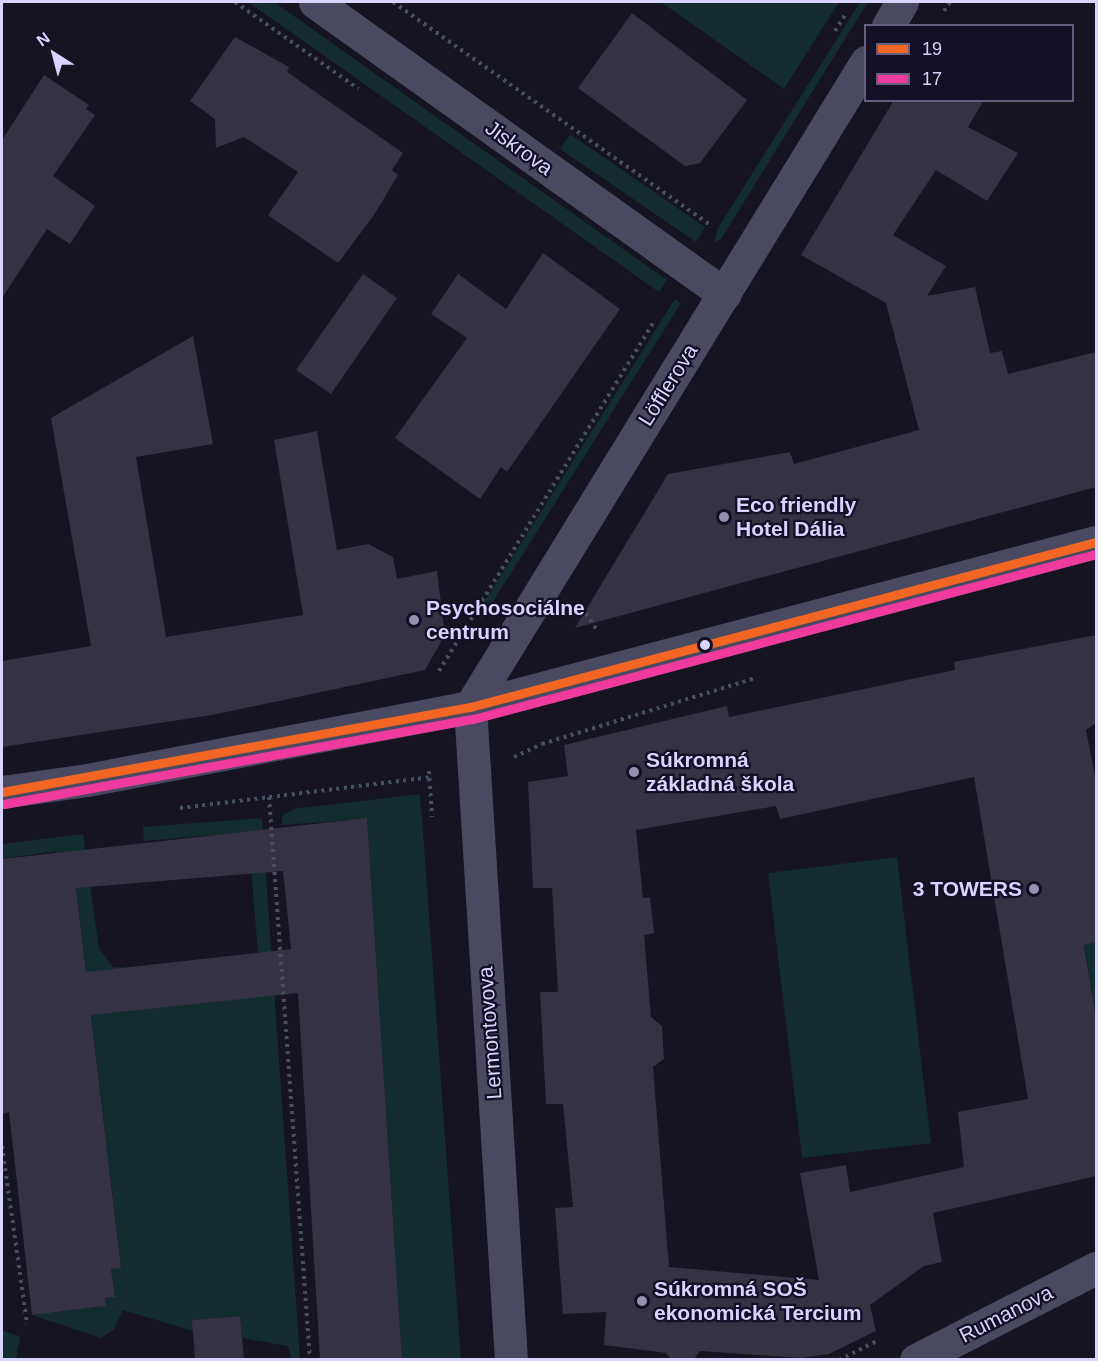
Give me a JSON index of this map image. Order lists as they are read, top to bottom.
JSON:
{
  "streets": {
    "street": [
      "Jiskrova",
      "Löfflerova",
      "Lermontovova",
      "Rumanova"
    ]
  },
  "crossings": [
    ["Jiskrova", "Löfflerova"],
    ["Löfflerova", "Lermontovova"]
  ],
  "places": [
    "Eco friendly Hotel Dália",
    "Psychosociálne centrum",
    "Súkromná základná škola",
    "3 TOWERS",
    "Súkromná SOŠ ekonomická Tercium"
  ],
  "lines": ["transit line 19", "transit line 17"],
  "legend": ["19", "17"],
  "north": "top left"
}
